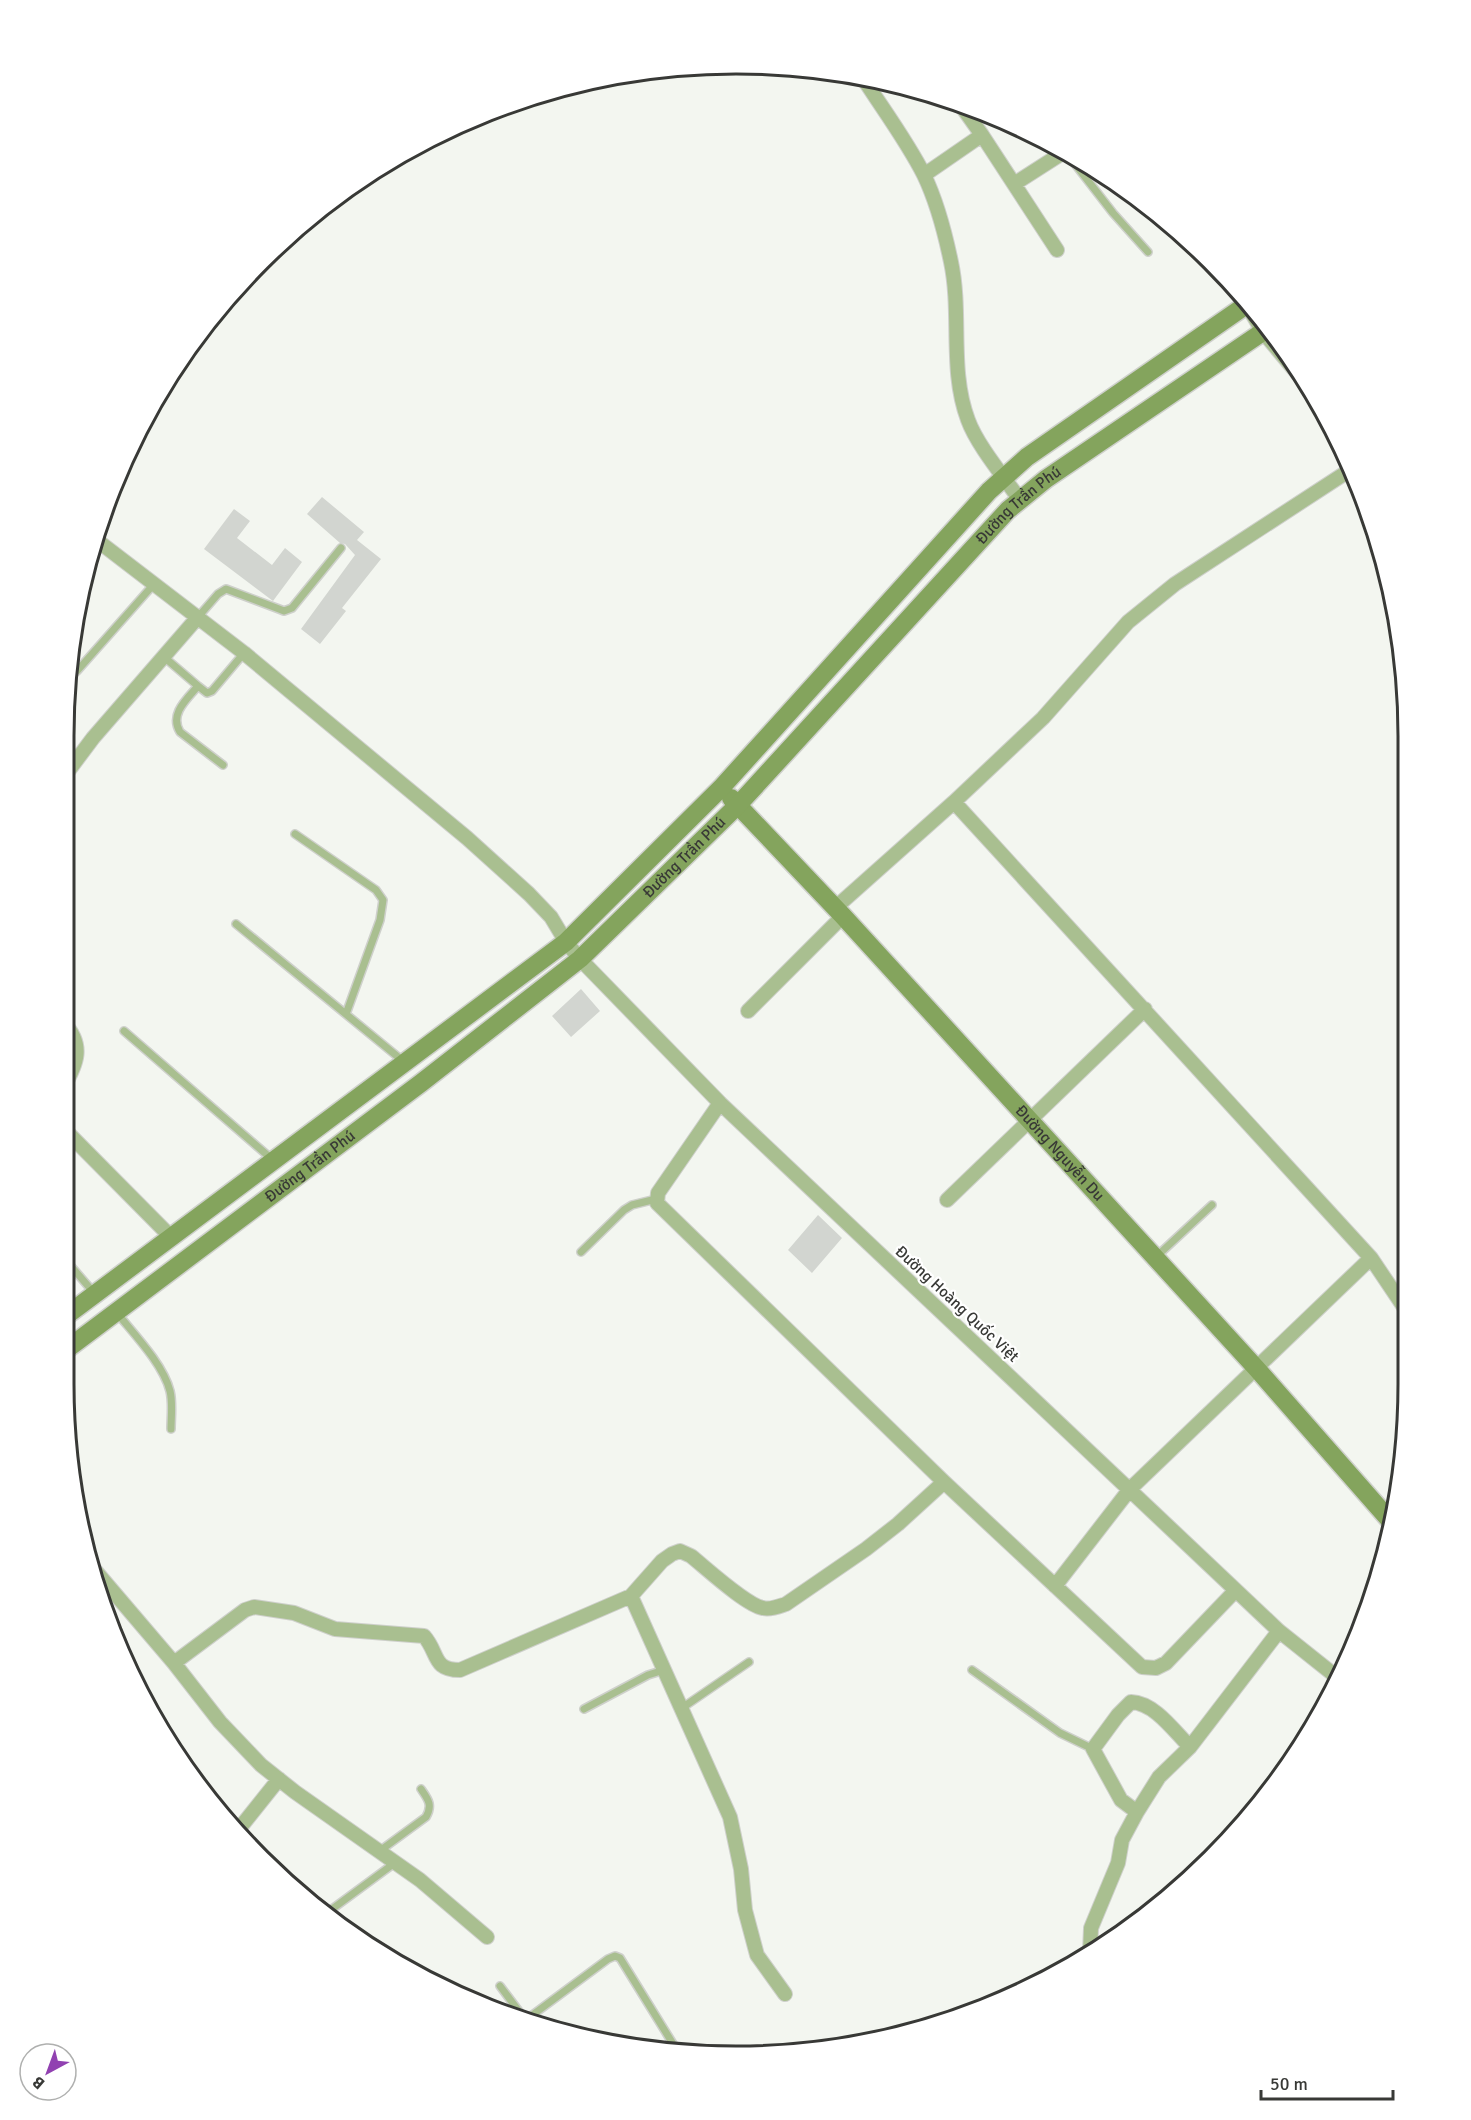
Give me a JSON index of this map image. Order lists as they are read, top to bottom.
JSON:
{
  "streets": {
    "main road": ["Đường Trần Phú", "Đường Nguyễn Du"],
    "street": ["Đường Hoàng Quốc Việt"]
  },
  "crossings": [
    ["Đường Trần Phú", "Đường Nguyễn Du"],
    ["Đường Trần Phú", "Đường Hoàng Quốc Việt"]
  ],
  "scale_bar": "50 m",
  "north": "bottom left"
}
